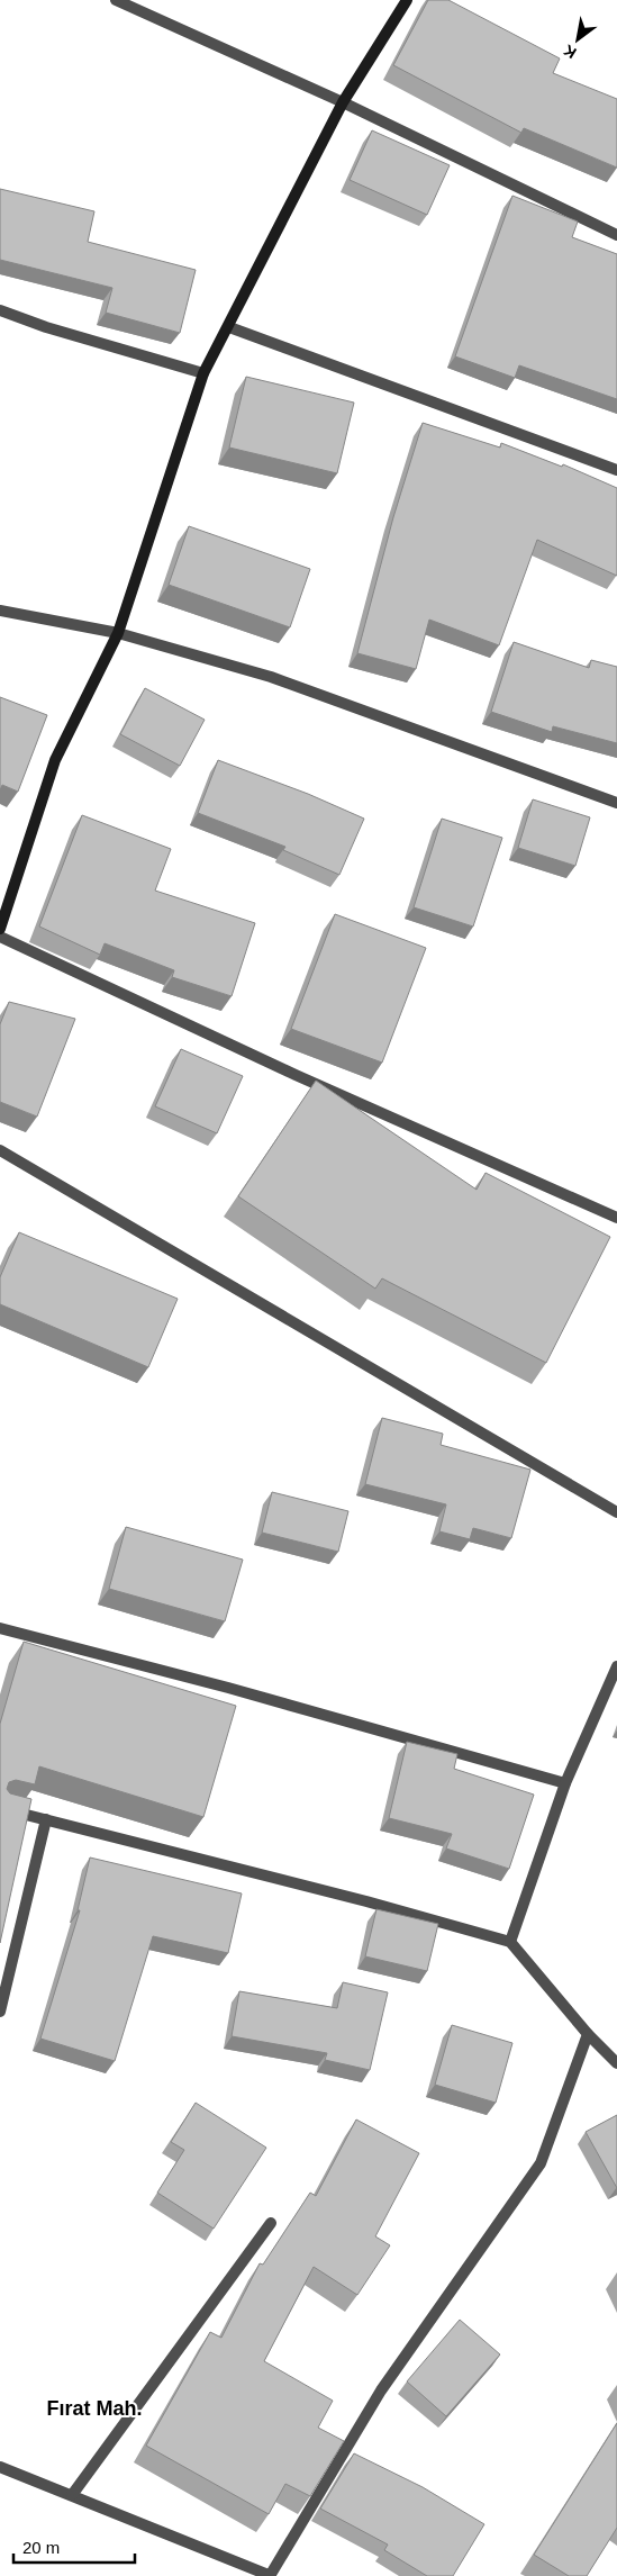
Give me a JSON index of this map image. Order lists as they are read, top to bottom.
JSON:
{
  "districts": ["Fırat Mah."],
  "scale_bar": "20 m",
  "north": "bottom left"
}
